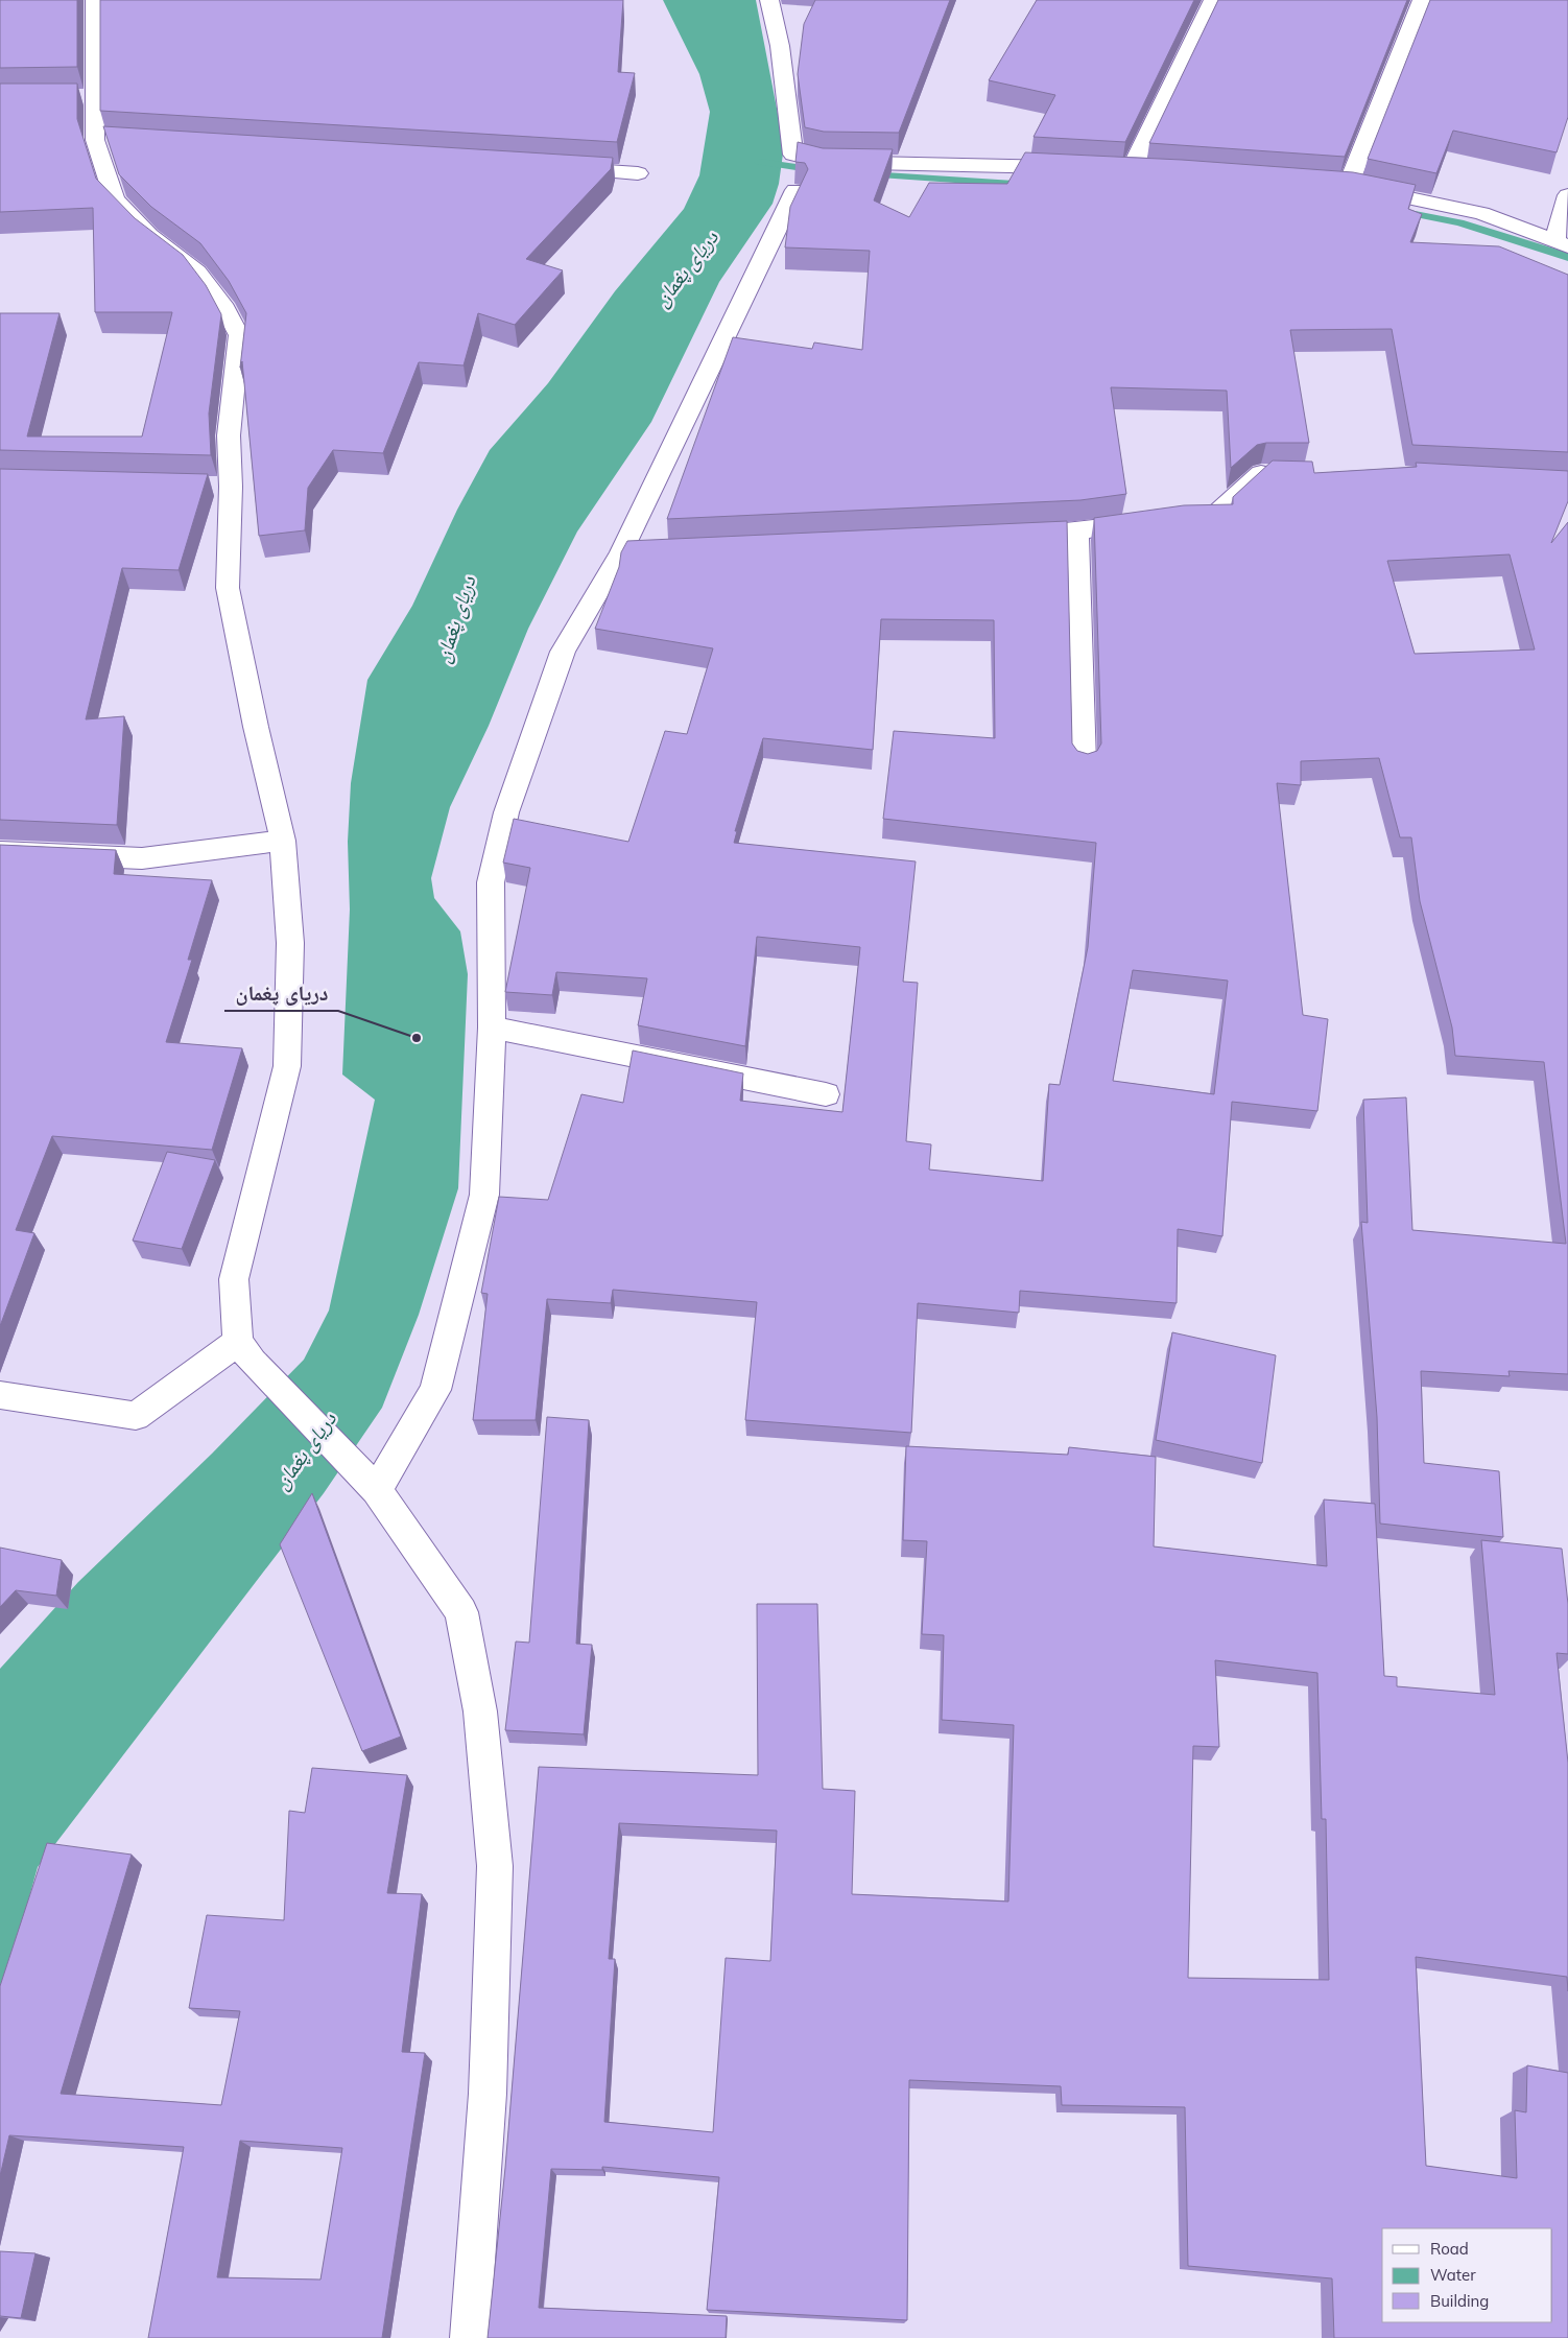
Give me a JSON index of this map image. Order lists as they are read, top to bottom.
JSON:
{
  "water": ["دریای پغمان"],
  "places": ["دریای پغمان"],
  "legend": ["Road", "Water", "Building"]
}
